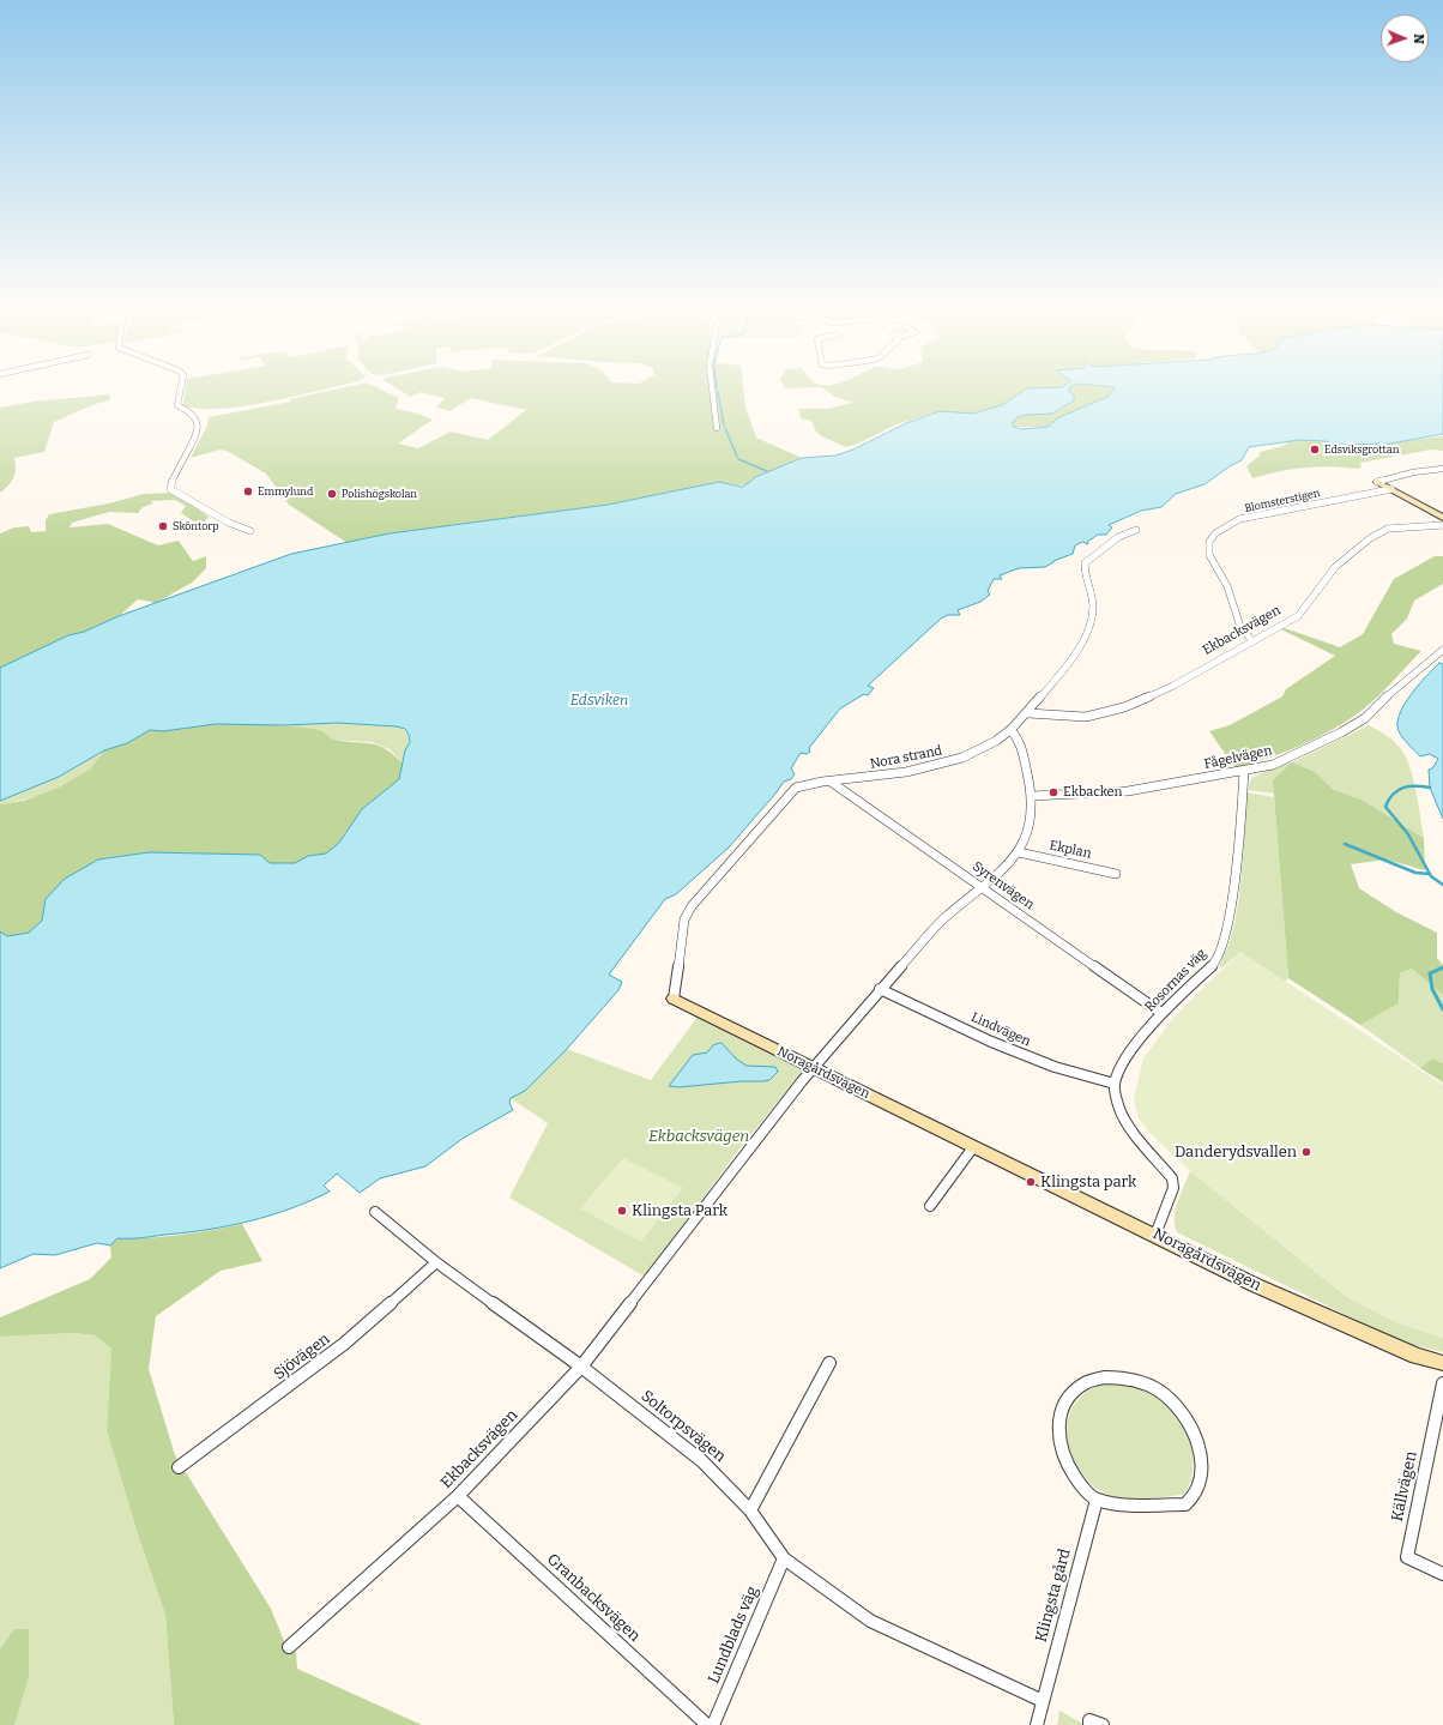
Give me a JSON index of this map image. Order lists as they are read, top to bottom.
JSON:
{
  "streets": {
    "street": [
      "Blomsterstigen",
      "Ekbacksvägen",
      "Nora strand",
      "Fågelvägen",
      "Ekplan",
      "Syrenvägen",
      "Rosornas väg",
      "Lindvägen",
      "Noragårdsvägen",
      "Sjövägen",
      "Soltorpsvägen",
      "Källvägen",
      "Klingsta gård",
      "Granbacksvägen",
      "Lundblads väg"
    ]
  },
  "crossings": [
    ["Blomsterstigen", "Ekbacksvägen"],
    ["Ekbacksvägen", "Nora strand"],
    ["Ekbacksvägen", "Fågelvägen"],
    ["Ekbacksvägen", "Ekplan"],
    ["Ekbacksvägen", "Syrenvägen"],
    ["Ekbacksvägen", "Lindvägen"],
    ["Ekbacksvägen", "Noragårdsvägen"],
    ["Ekbacksvägen", "Soltorpsvägen"],
    ["Ekbacksvägen", "Granbacksvägen"],
    ["Nora strand", "Syrenvägen"],
    ["Nora strand", "Noragårdsvägen"],
    ["Fågelvägen", "Rosornas väg"],
    ["Syrenvägen", "Rosornas väg"],
    ["Rosornas väg", "Lindvägen"],
    ["Sjövägen", "Soltorpsvägen"],
    ["Soltorpsvägen", "Klingsta gård"],
    ["Soltorpsvägen", "Lundblads väg"]
  ],
  "water": ["Edsviken"],
  "parks": ["Ekbacksvägen"],
  "places": [
    "Edsviksgrottan",
    "Emmylund",
    "Polishögskolan",
    "Sköntorp",
    "Ekbacken",
    "Danderydsvallen",
    "Klingsta park",
    "Klingsta Park"
  ],
  "north": "right"
}
